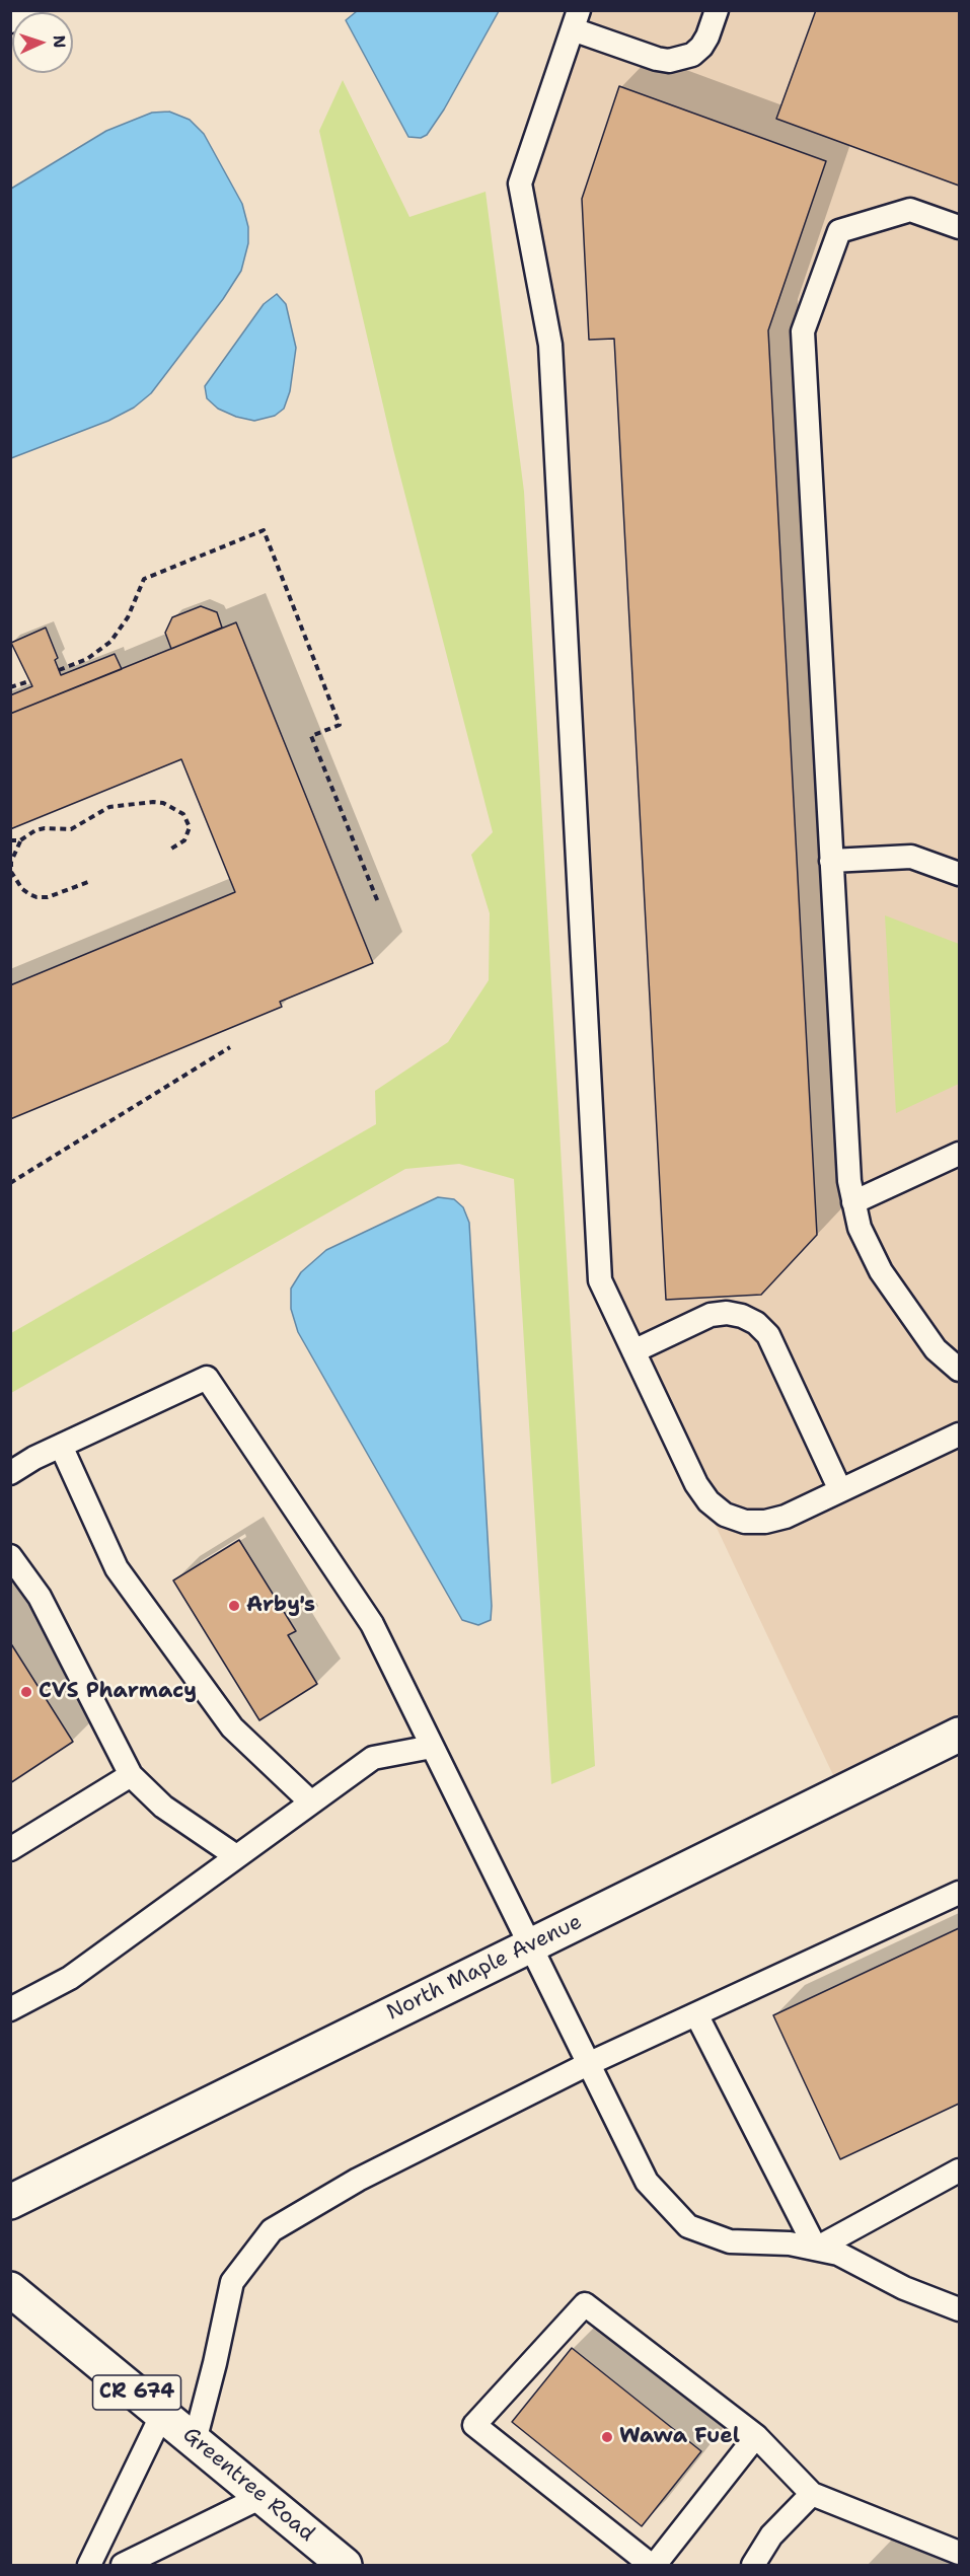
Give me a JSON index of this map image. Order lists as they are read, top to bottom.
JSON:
{
  "streets": {
    "main road": ["North Maple Avenue", "CR 674", "Greentree Road"]
  },
  "places": ["Arby's", "CVS Pharmacy", "Wawa Fuel"],
  "north": "right"
}
